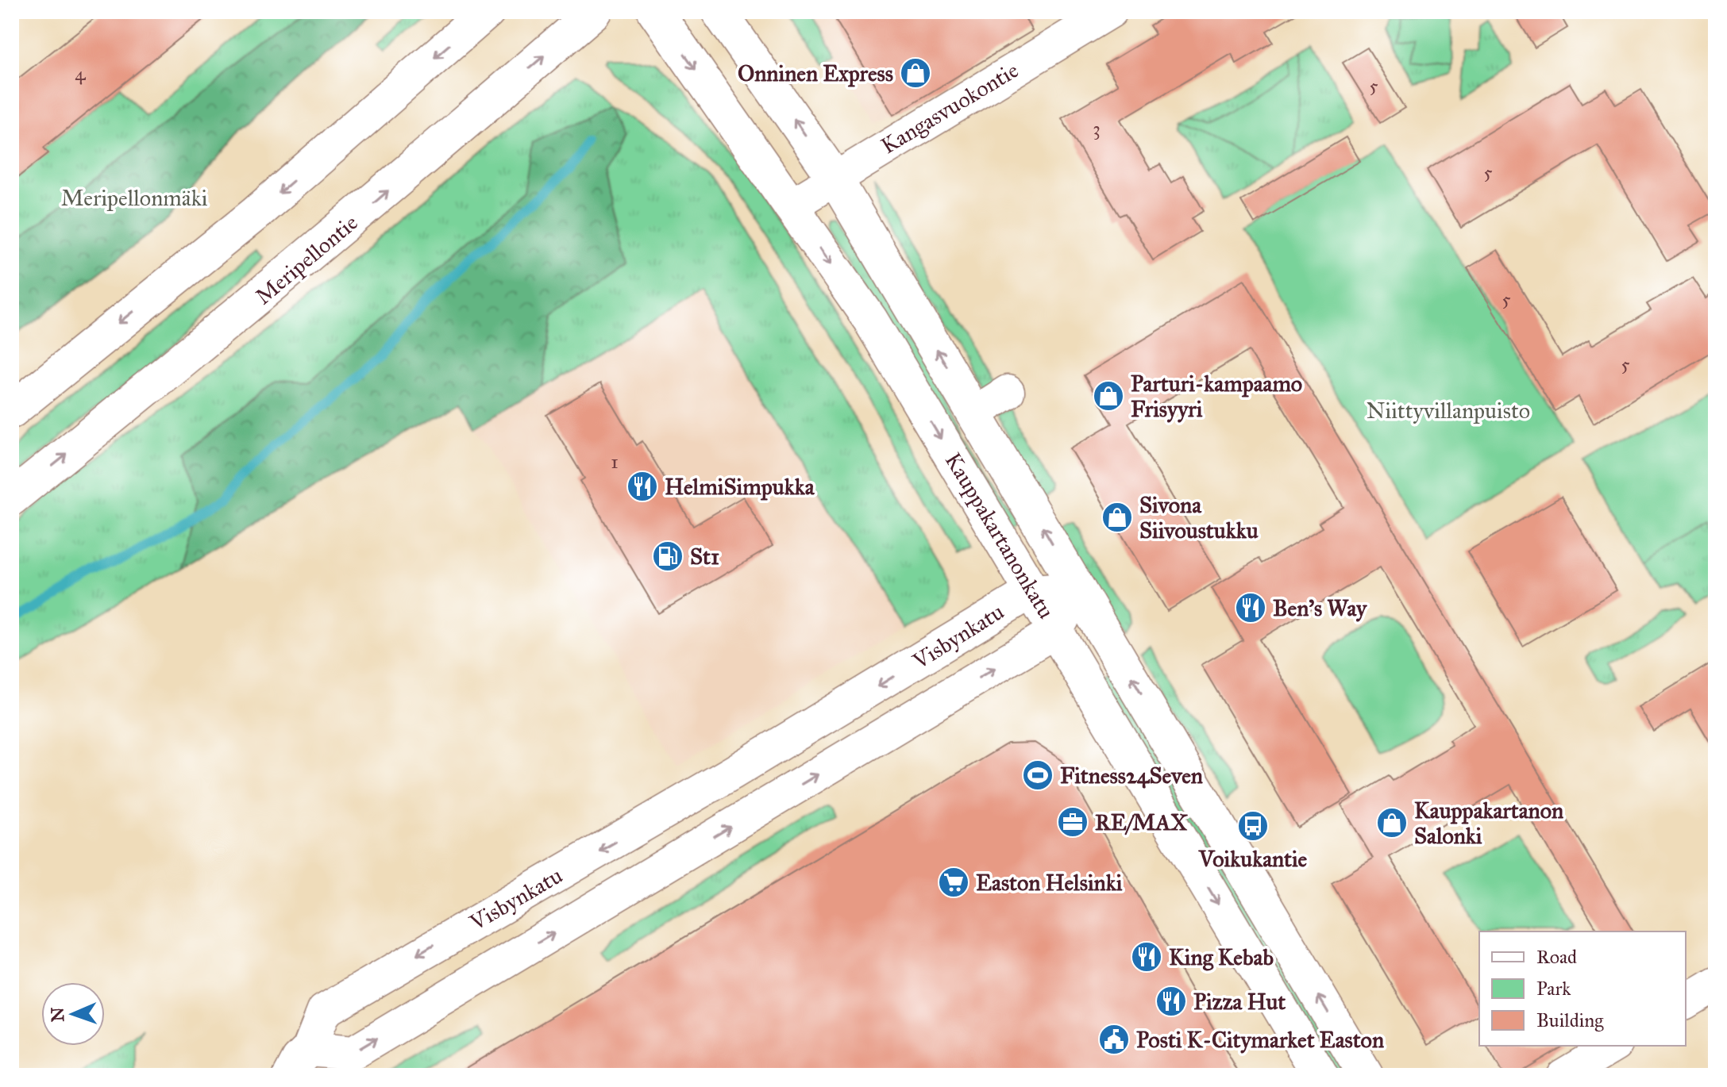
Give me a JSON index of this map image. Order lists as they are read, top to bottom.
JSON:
{
  "streets": {
    "main road": ["Meripellontie", "Kauppakartanonkatu"],
    "street": ["Kangasvuokontie", "Visbynkatu"]
  },
  "crossings": [
    ["Kangasvuokontie", "Kauppakartanonkatu"],
    ["Kauppakartanonkatu", "Visbynkatu"]
  ],
  "parks": ["Meripellonmäki", "Niittyvillanpuisto"],
  "places": {
    "shop": [
      "Onninen Express",
      "Parturi-kampaamo Frisyyri",
      "Sivona Siivoustukku",
      "Kauppakartanon Salonki"
    ],
    "restaurant": [
      "HelmiSimpukka",
      "Ben's Way",
      "King Kebab",
      "Pizza Hut"
    ],
    "fuel station": ["St1"],
    "sports": ["Fitness24Seven"],
    "office": ["RE/MAX"],
    "bus stop": ["Voikukantie"],
    "supermarket": ["Easton Helsinki"],
    "public building": ["Posti K-Citymarket Easton"]
  },
  "house_numbers": [
    "4",
    "5",
    "3",
    "5",
    "5",
    "5",
    "1"
  ],
  "legend": ["Road", "Park", "Building"],
  "north": "left"
}
